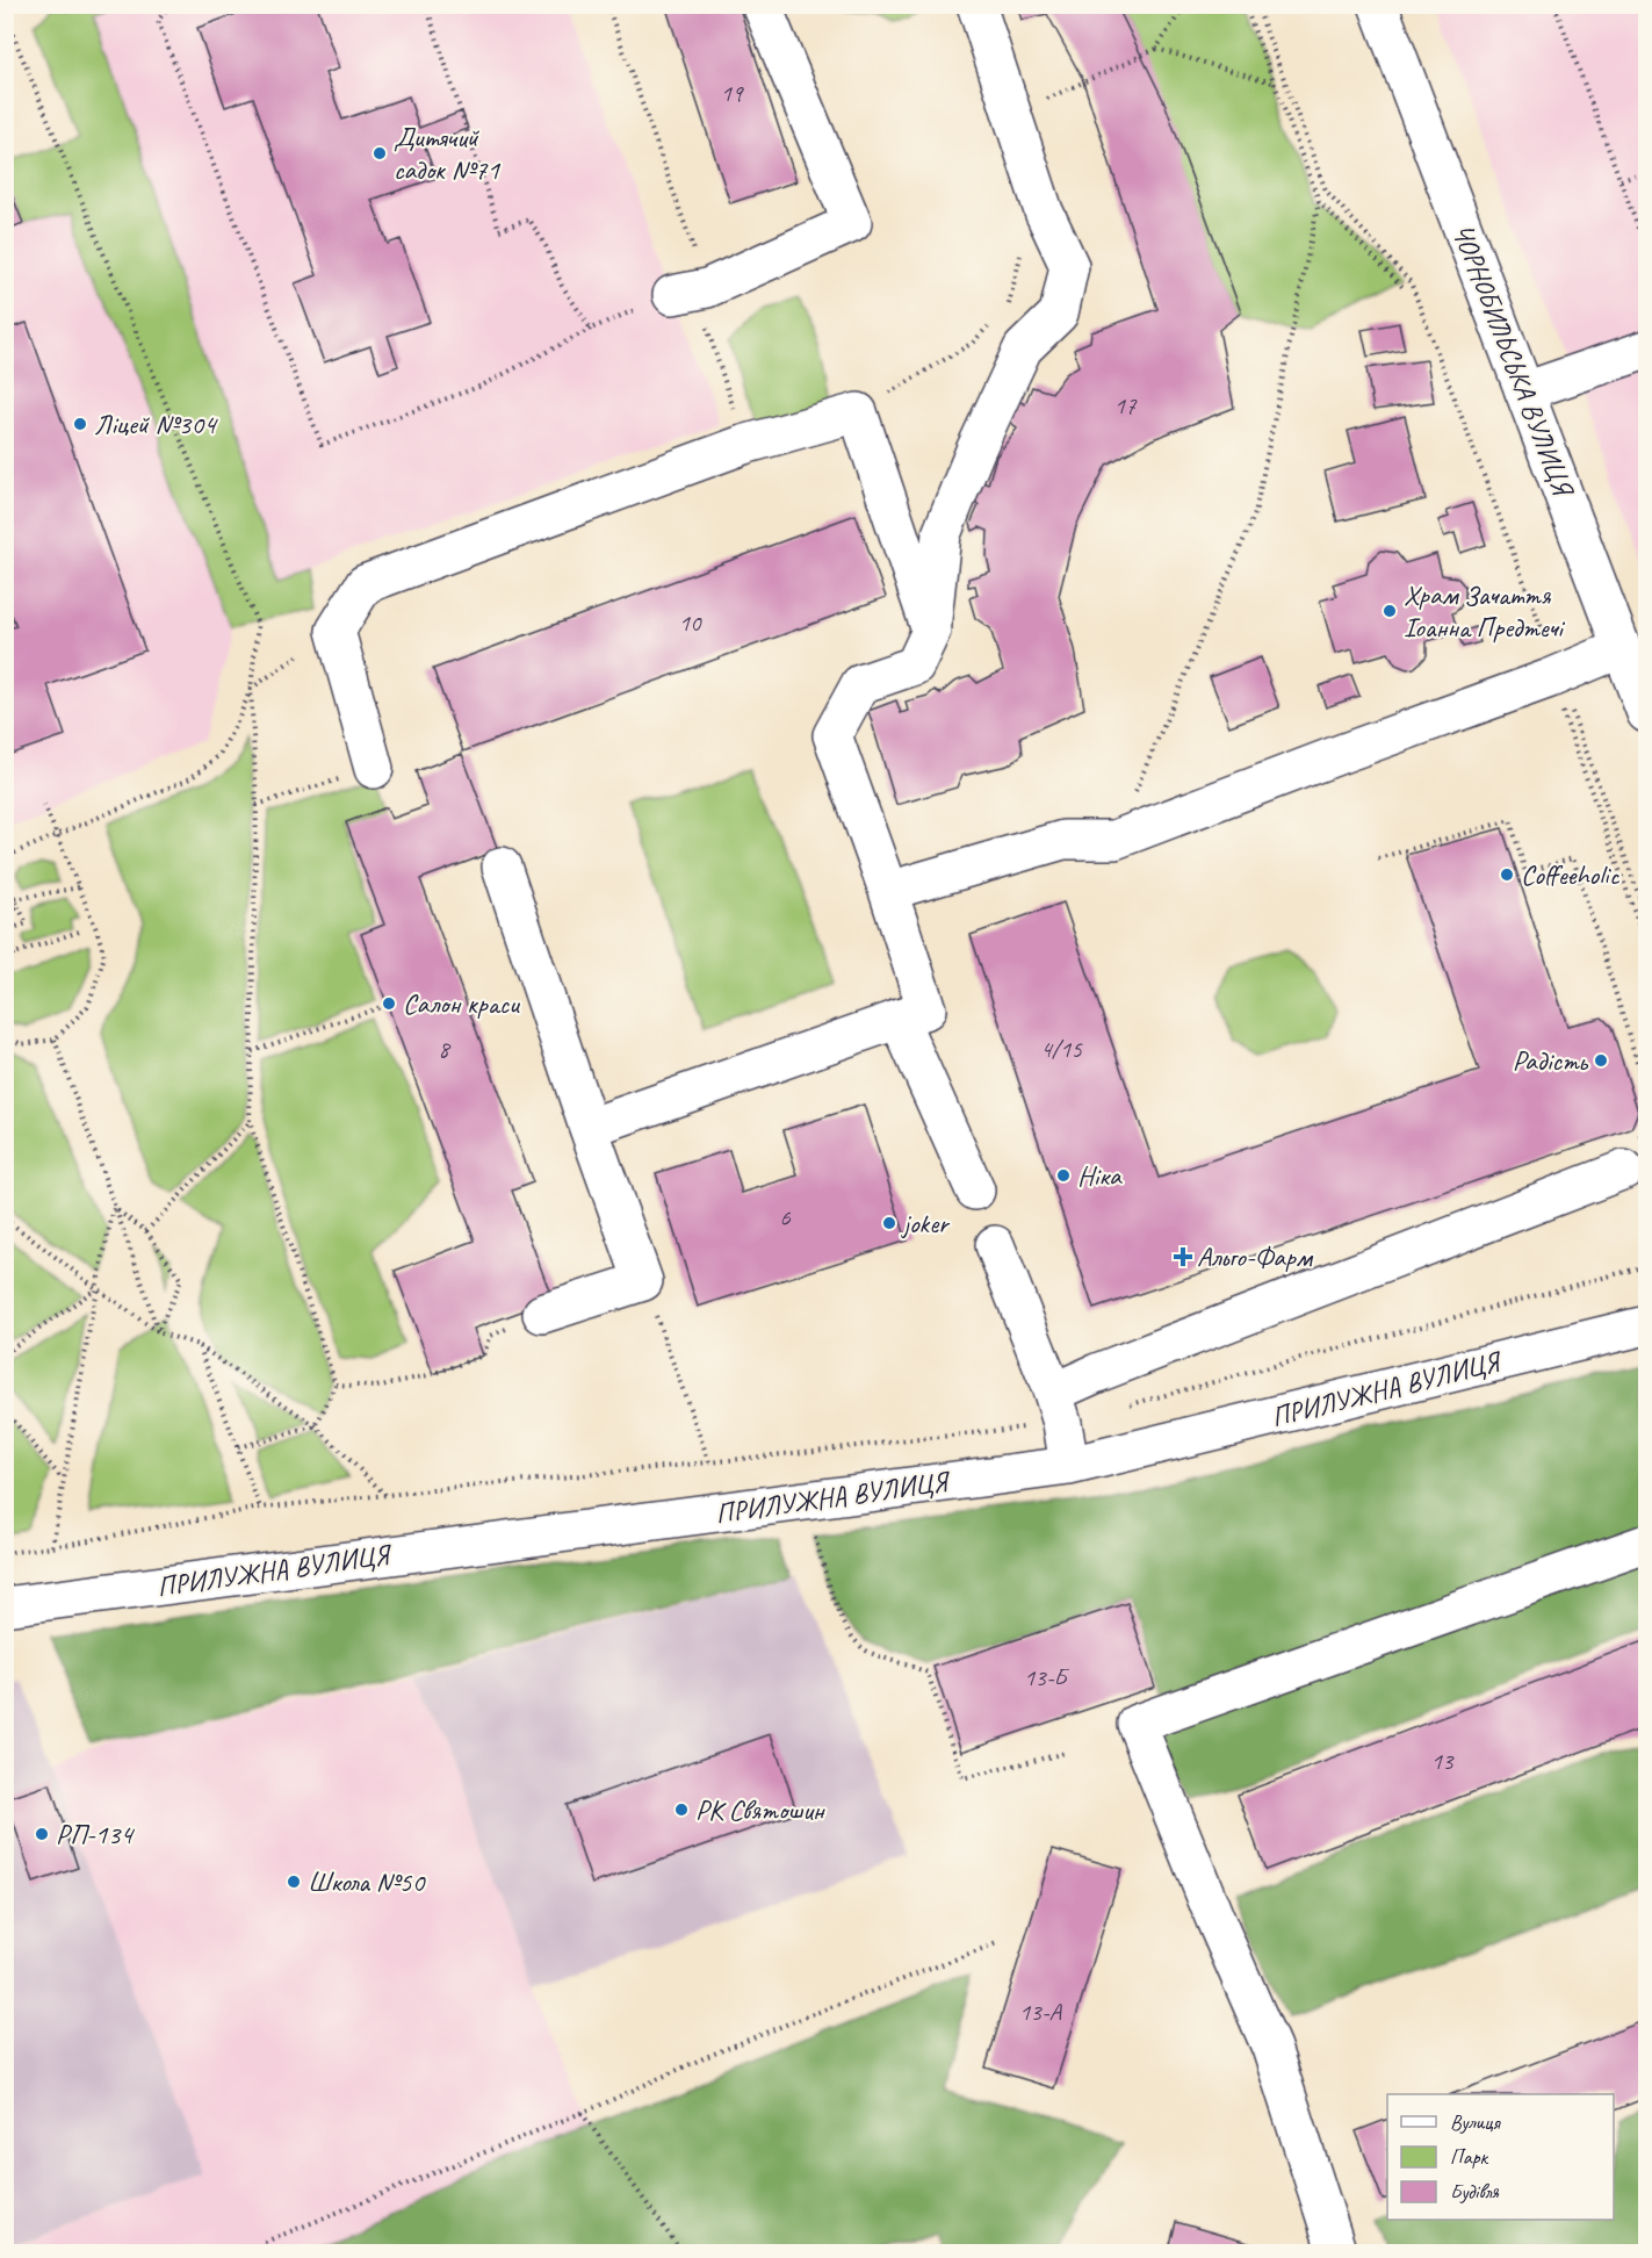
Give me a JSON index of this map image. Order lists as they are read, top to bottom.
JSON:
{
  "streets": {
    "street": ["ЧОРНОБИЛЬСЬКА ВУЛИЦЯ", "ПРИЛУЖНА ВУЛИЦЯ"]
  },
  "places": {
    "other": [
      "Дитячий садок №71",
      "Ліцей №304",
      "Храм Зачаття Іоанна Предтечі",
      "Coffeeholic",
      "Салон краси",
      "Радість",
      "Ніка",
      "joker",
      "РК Святошин",
      "РП-134",
      "Школа №50"
    ],
    "health": ["Альго-Фарм"]
  },
  "house_numbers": [
    "19",
    "17",
    "10",
    "8",
    "4/15",
    "6",
    "13-Б",
    "13",
    "13-А"
  ],
  "legend": ["Вулиця", "Парк", "Будівля"]
}
